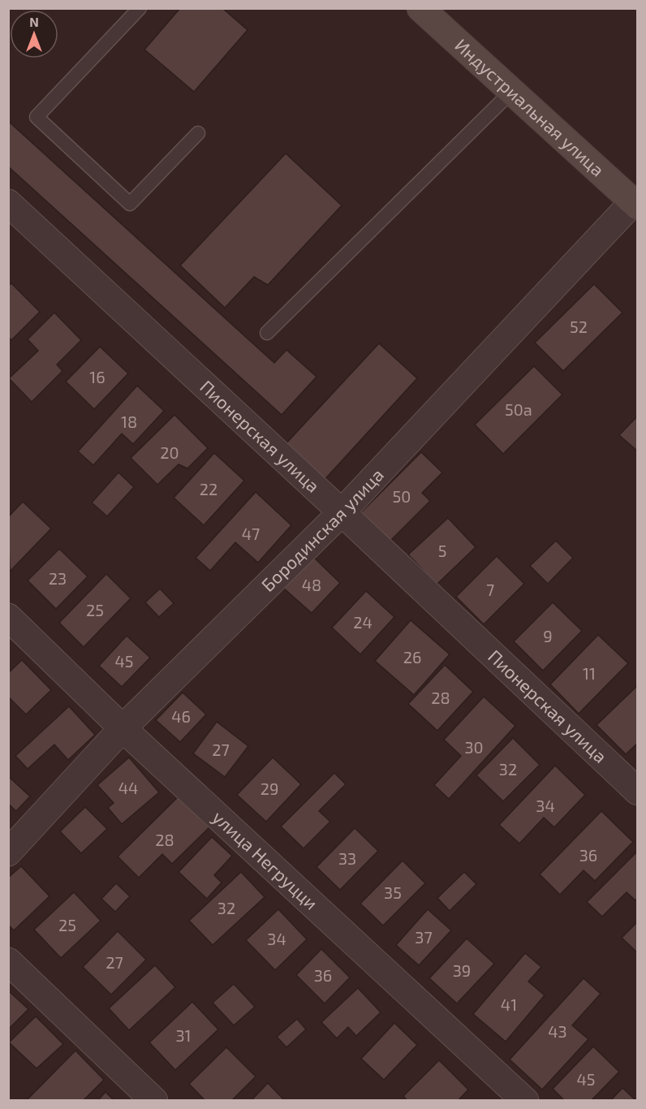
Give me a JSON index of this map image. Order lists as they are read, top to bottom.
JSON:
{
  "streets": {
    "main road": ["Индустриальная улица"],
    "street": ["Пионерская улица", "Бородинская улица", "улица Негруцци"]
  },
  "crossings": [
    ["Индустриальная улица", "Бородинская улица"],
    ["Пионерская улица", "Бородинская улица"],
    ["Бородинская улица", "улица Негруцци"]
  ],
  "house_numbers": [
    "52",
    "16",
    "50а",
    "18",
    "20",
    "22",
    "50",
    "47",
    "5",
    "23",
    "48",
    "7",
    "25",
    "24",
    "9",
    "26",
    "45",
    "11",
    "28",
    "46",
    "30",
    "27",
    "32",
    "44",
    "29",
    "34",
    "28",
    "36",
    "33",
    "35",
    "32",
    "25",
    "37",
    "34",
    "27",
    "39",
    "36",
    "41",
    "43",
    "31",
    "45"
  ],
  "north": "top"
}
